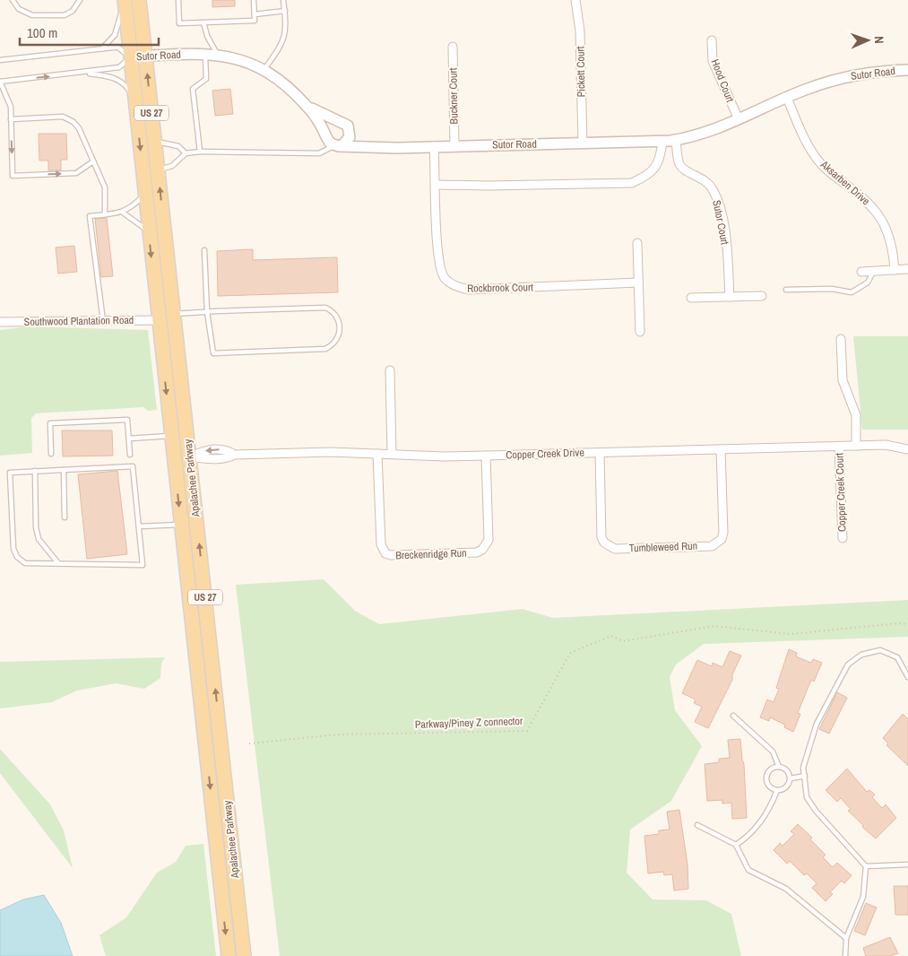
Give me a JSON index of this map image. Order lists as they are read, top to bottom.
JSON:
{
  "streets": {
    "main road": ["US 27", "Apalachee Parkway"],
    "street": [
      "Sutor Road",
      "Pickett Court",
      "Hood Court",
      "Buckner Court",
      "Aksarben Drive",
      "Sutor Court",
      "Rockbrook Court",
      "Southwood Plantation Road",
      "Copper Creek Drive",
      "Copper Creek Court",
      "Tumbleweed Run",
      "Breckenridge Run"
    ],
    "path": ["Parkway/Piney Z connector"]
  },
  "crossings": [
    ["Sutor Road", "Pickett Court"],
    ["Sutor Road", "Hood Court"],
    ["Sutor Road", "Buckner Court"],
    ["Sutor Road", "Aksarben Drive"],
    ["Sutor Road", "Sutor Court"],
    ["Sutor Road", "Rockbrook Court"],
    ["Sutor Road", "Apalachee Parkway"],
    ["Southwood Plantation Road", "Apalachee Parkway"],
    ["Copper Creek Drive", "Apalachee Parkway"],
    ["Copper Creek Drive", "Copper Creek Court"],
    ["Copper Creek Drive", "Tumbleweed Run"],
    ["Copper Creek Drive", "Breckenridge Run"]
  ],
  "scale_bar": "100 m",
  "north": "right"
}
